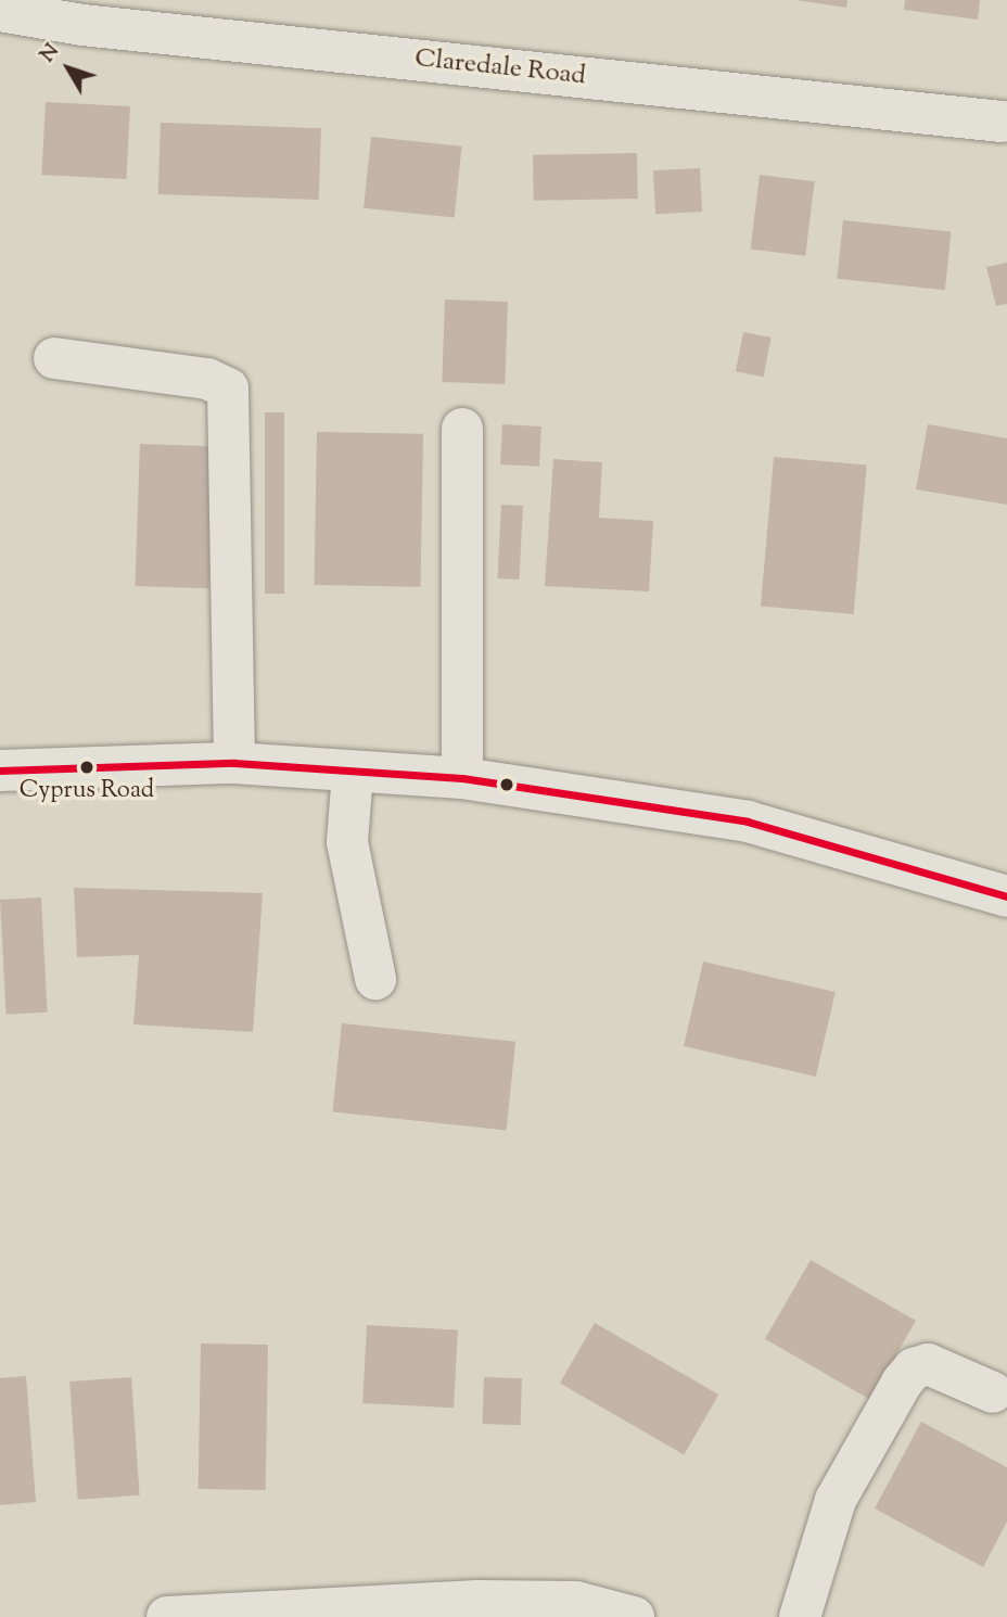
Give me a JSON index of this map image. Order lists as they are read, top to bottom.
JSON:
{
  "streets": {
    "street": ["Claredale Road"]
  },
  "places": ["Cyprus Road"],
  "north": "top left"
}
